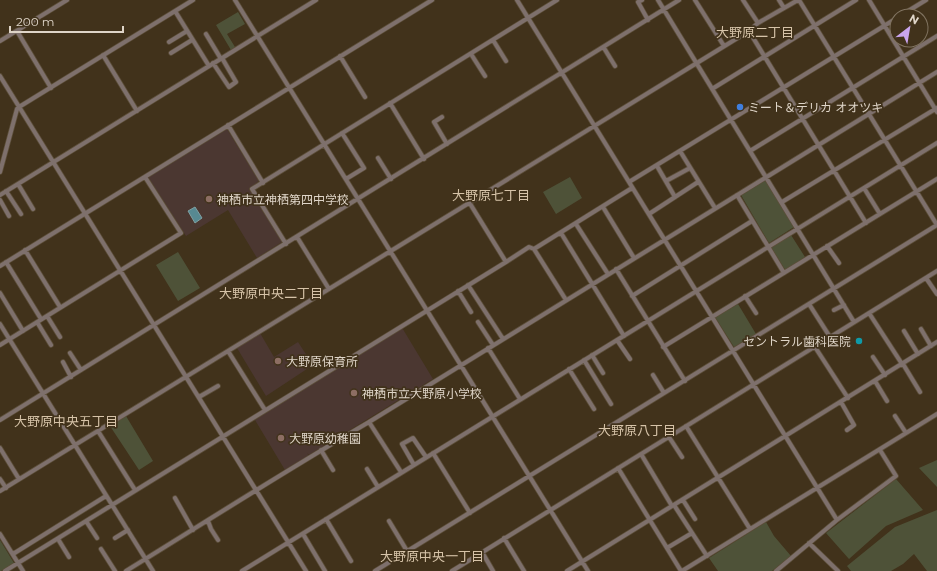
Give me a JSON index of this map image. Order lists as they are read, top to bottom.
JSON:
{
  "districts": [
    "大野原二丁目",
    "大野原七丁目",
    "大野原中央二丁目",
    "大野原中央五丁目",
    "大野原八丁目",
    "大野原中央一丁目"
  ],
  "places": [
    "ミート＆デリカ オオツキ",
    "神栖市立神栖第四中学校",
    "セントラル歯科医院",
    "大野原保育所",
    "神栖市立大野原小学校",
    "大野原幼稚園"
  ],
  "scale_bar": "200 m",
  "north": "top right"
}
